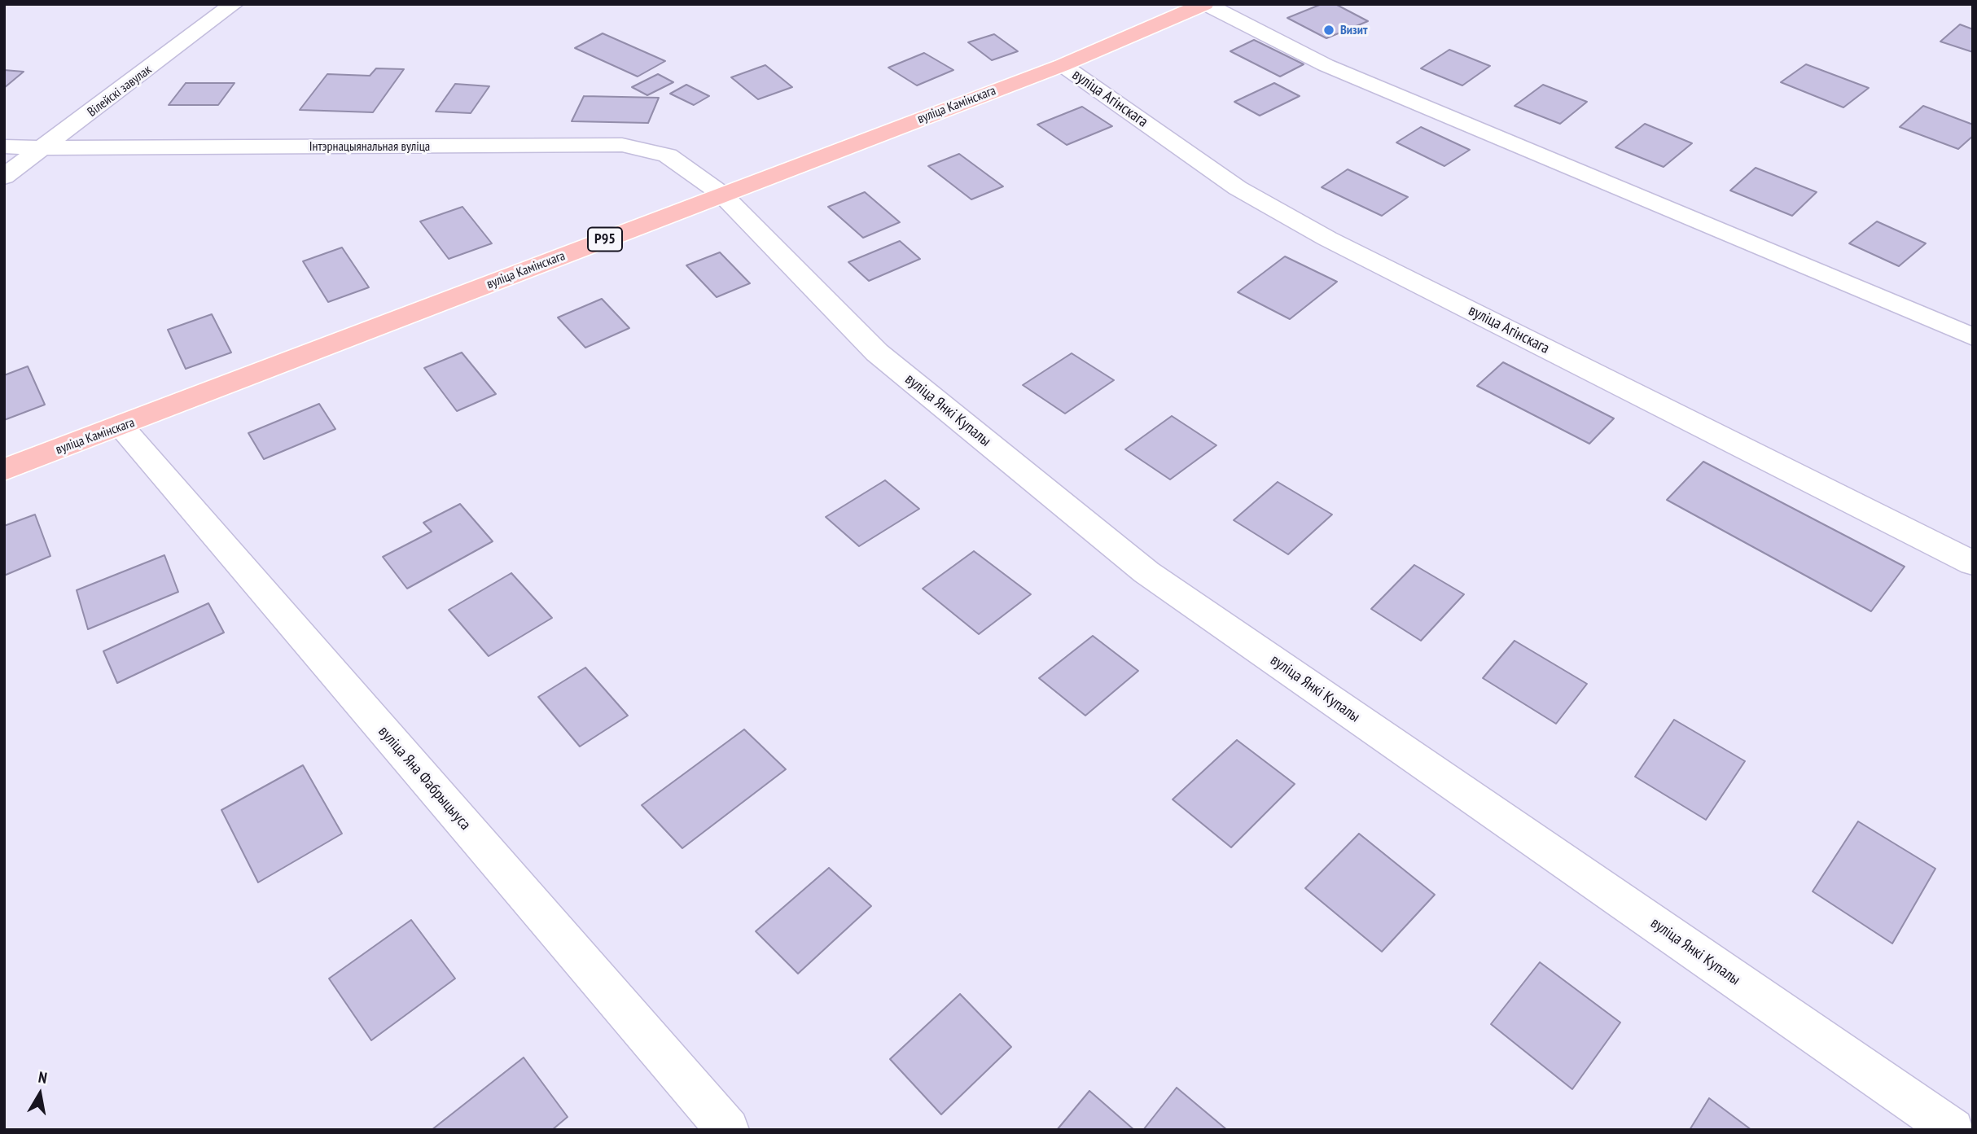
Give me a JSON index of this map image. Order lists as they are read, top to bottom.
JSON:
{
  "streets": {
    "main road": ["вуліца Камінскага", "Р95"],
    "street": [
      "Вілейскі завулак",
      "вуліца Агінскага",
      "Інтэрнацыянальная вуліца",
      "вуліца Янкі Купалы",
      "вуліца Яна Фабрыцыуса"
    ]
  },
  "crossings": [
    ["Вілейскі завулак", "Інтэрнацыянальная вуліца"],
    ["вуліца Агінскага", "вуліца Камінскага"],
    ["вуліца Камінскага", "Інтэрнацыянальная вуліца"],
    ["вуліца Камінскага", "вуліца Янкі Купалы"],
    ["вуліца Камінскага", "вуліца Яна Фабрыцыуса"],
    ["Інтэрнацыянальная вуліца", "вуліца Янкі Купалы"]
  ],
  "places": ["Визит"],
  "north": "top"
}
